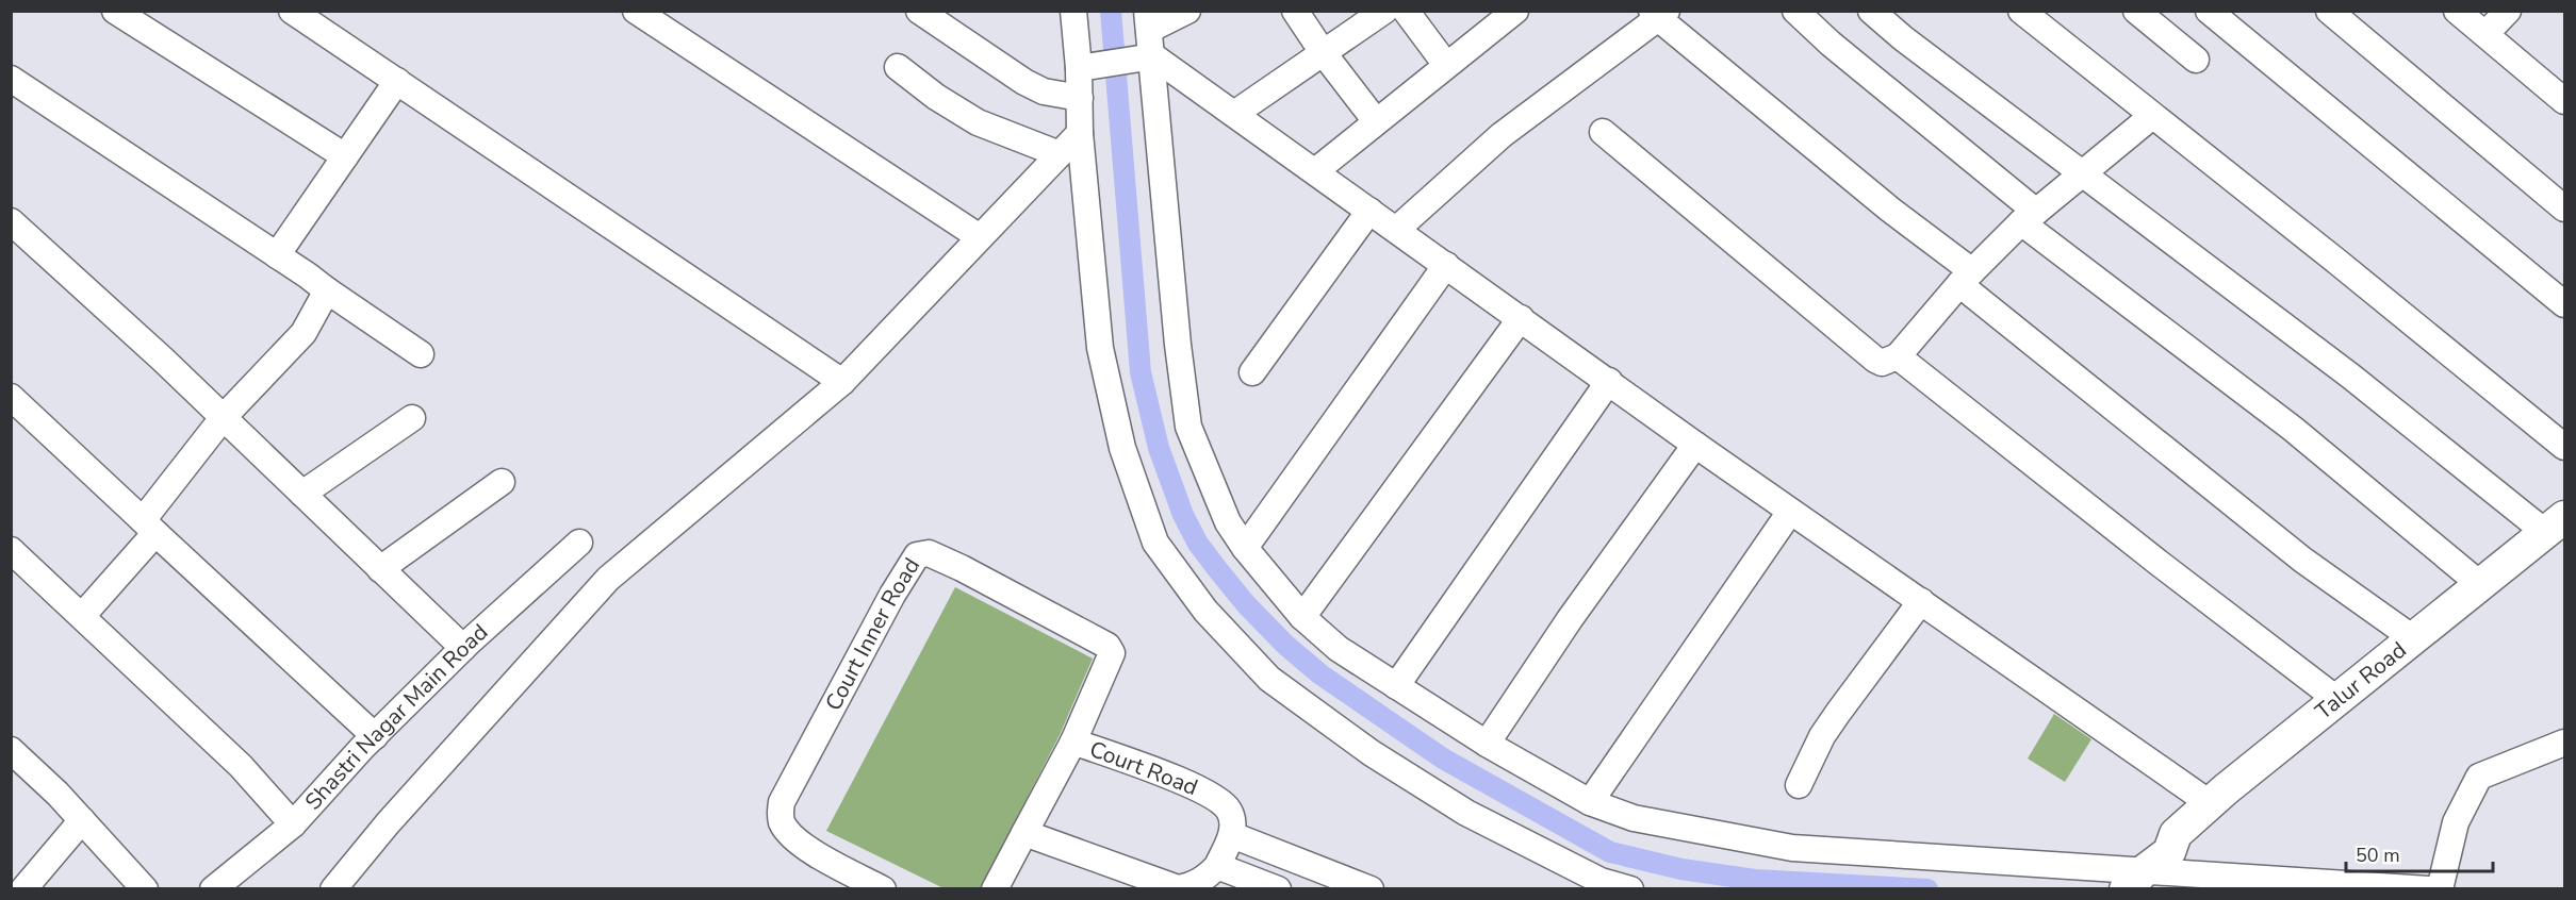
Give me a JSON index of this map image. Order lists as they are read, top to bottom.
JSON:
{
  "streets": {
    "main road": ["Talur Road"],
    "street": ["Court Inner Road", "Shastri Nagar Main Road", "Court Road"]
  },
  "crossings": [
    ["Court Inner Road", "Court Road"]
  ],
  "scale_bar": "50 m"
}
